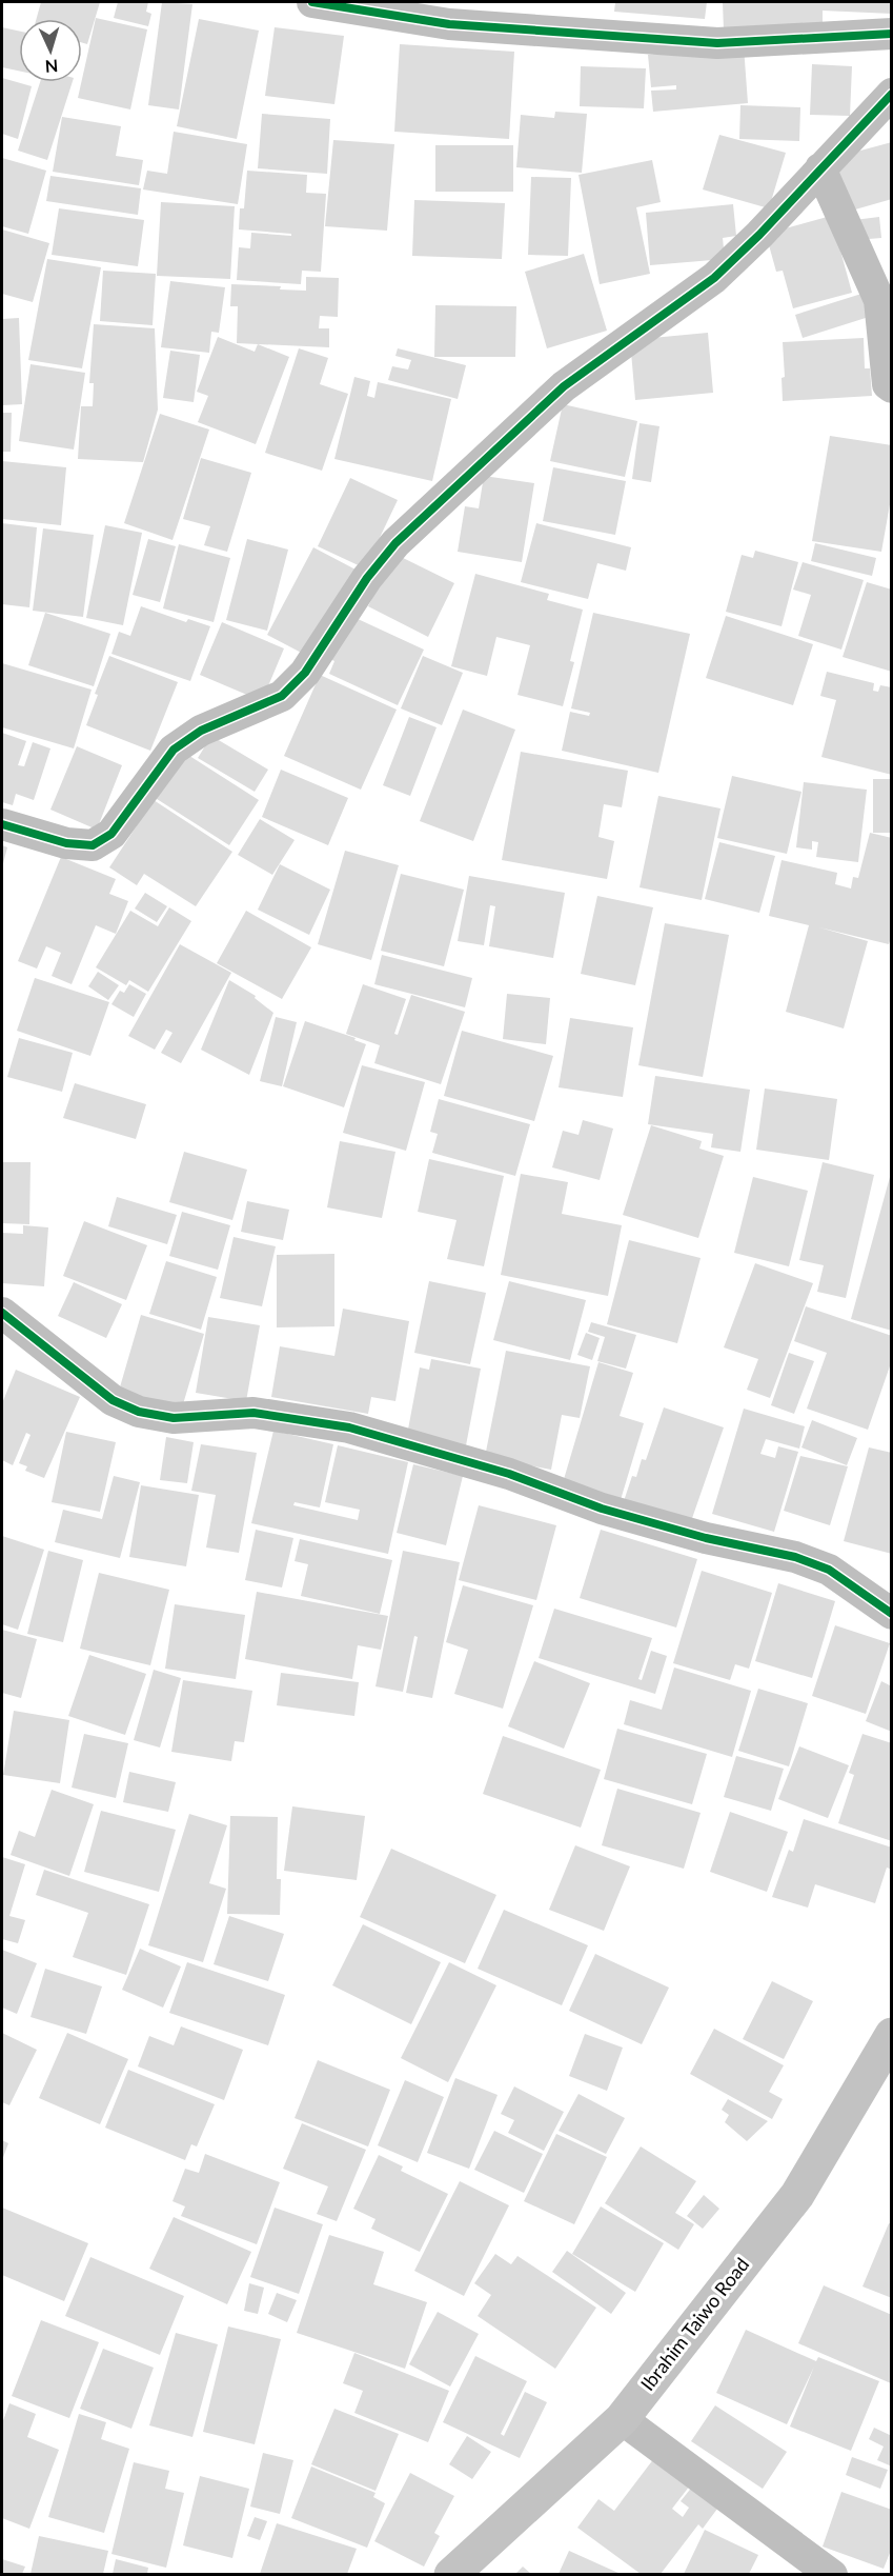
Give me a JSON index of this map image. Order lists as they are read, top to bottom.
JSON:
{
  "streets": {
    "main road": ["Ibrahim Taiwo Road"]
  },
  "north": "bottom"
}
